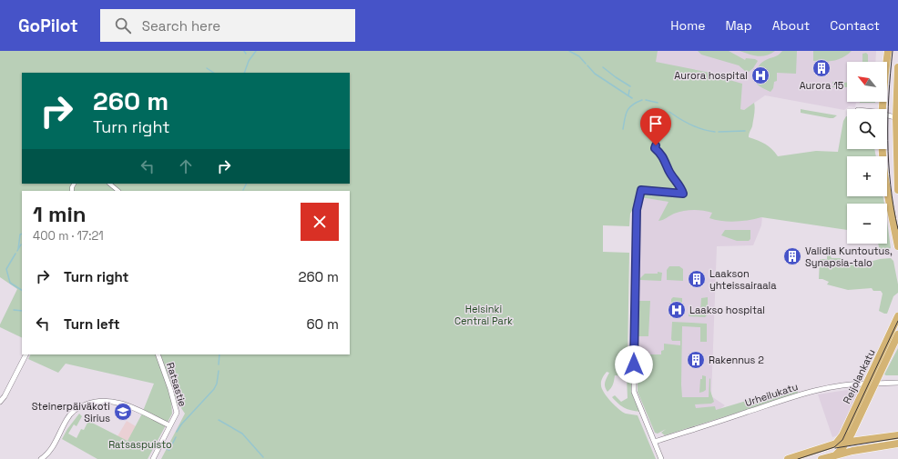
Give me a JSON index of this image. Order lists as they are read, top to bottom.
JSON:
{
  "streets": {
    "main road": ["Reijolankatu"],
    "street": ["Ratsastie", "Urheilukatu"]
  },
  "crossings": [
    ["Reijolankatu", "Urheilukatu"]
  ],
  "parks": ["Helsinki Central Park", "Ratsaspuisto"],
  "places": {
    "building": [
      "Aurora 15",
      "Validia Kuntoutus, Synapsia-talo",
      "Laakson yhteissairaala",
      "Rakennus 2"
    ],
    "hospital": ["Aurora hospital", "Laakso hospital"],
    "school or university": ["Steinerpäiväkoti Sirius"]
  },
  "north": "top left",
  "page": {
    "header": "GoPilot",
    "search": "Search here",
    "nav": [
      "Home",
      "Map",
      "About",
      "Contact"
    ],
    "map_buttons": ["+", "−"],
    "turn": ["260 m", "Turn right"],
    "heading": ["1 min", "400 m · 17:21"],
    "list": [
      {
        "name": "Turn right",
        "value": "260 m"
      },
      {
        "name": "Turn left",
        "value": "60 m"
      }
    ]
  }
}
